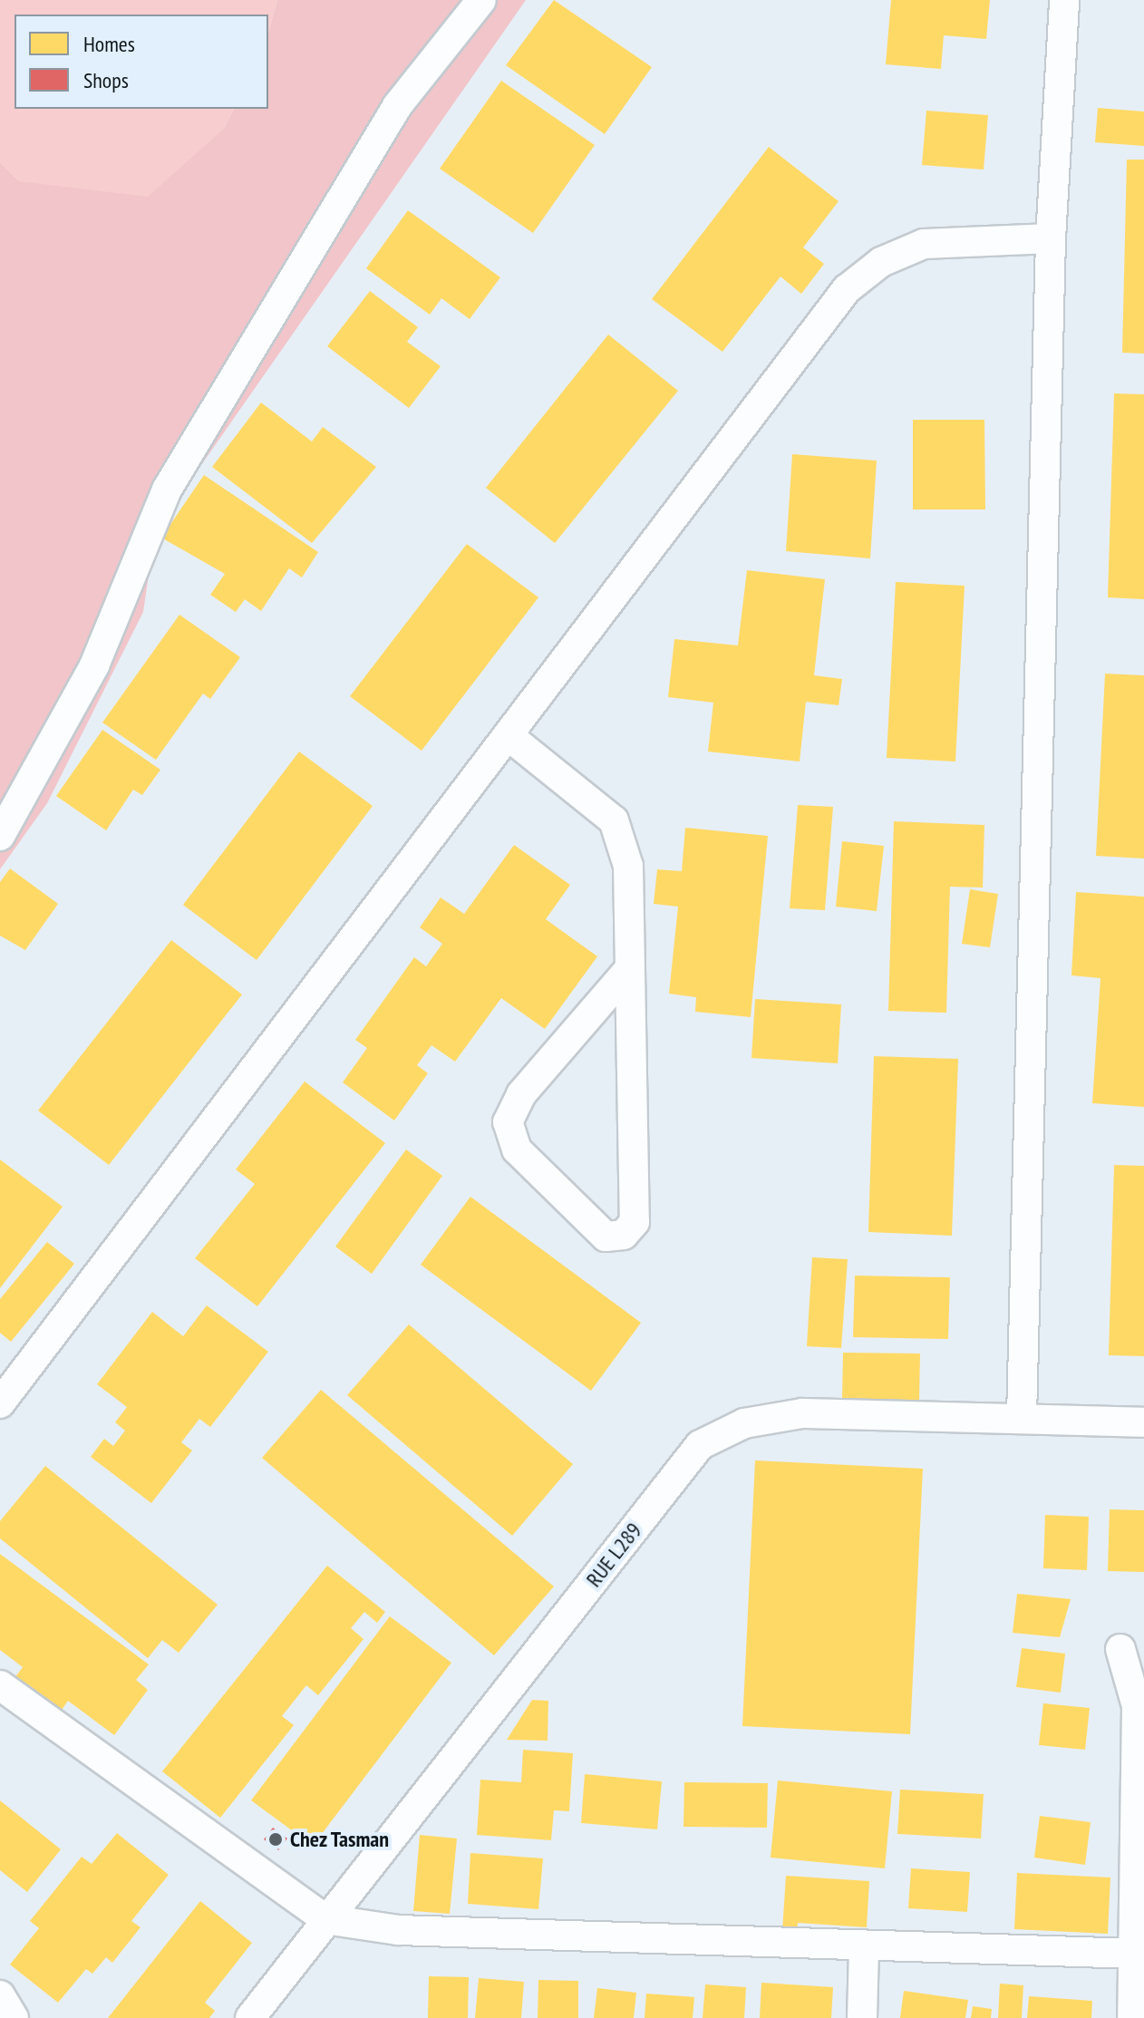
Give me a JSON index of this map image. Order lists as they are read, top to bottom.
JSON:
{
  "streets": {
    "street": ["RUE L289"]
  },
  "places": ["Chez Tasman"],
  "legend": ["Homes", "Shops"]
}
